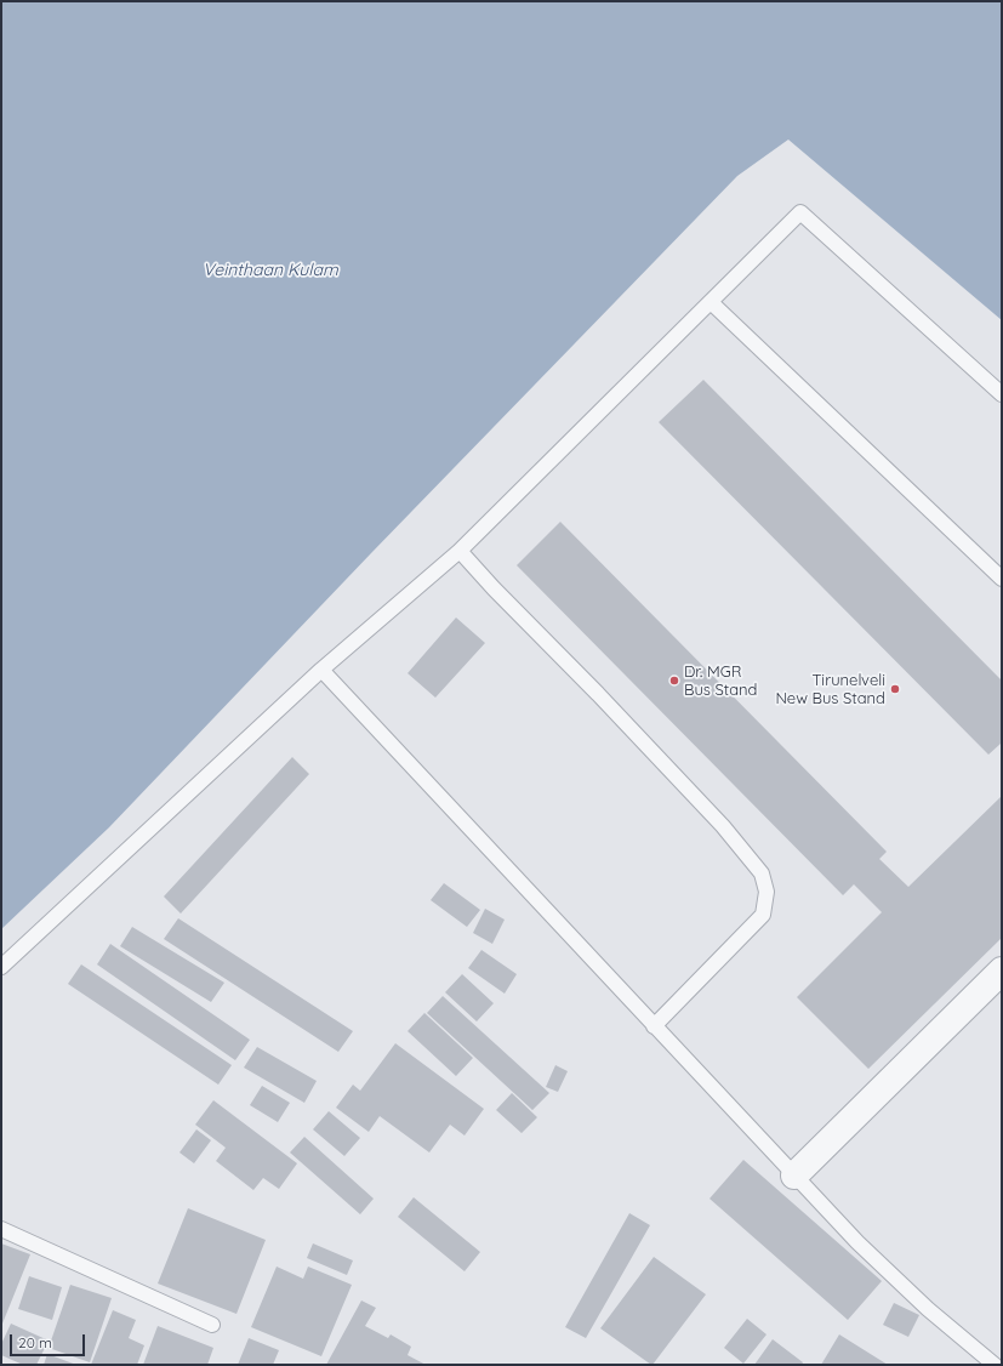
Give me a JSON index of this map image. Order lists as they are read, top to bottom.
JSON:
{
  "water": ["Veinthaan Kulam"],
  "places": ["Dr. MGR Bus Stand", "Tirunelveli New Bus Stand"],
  "scale_bar": "20 m"
}
